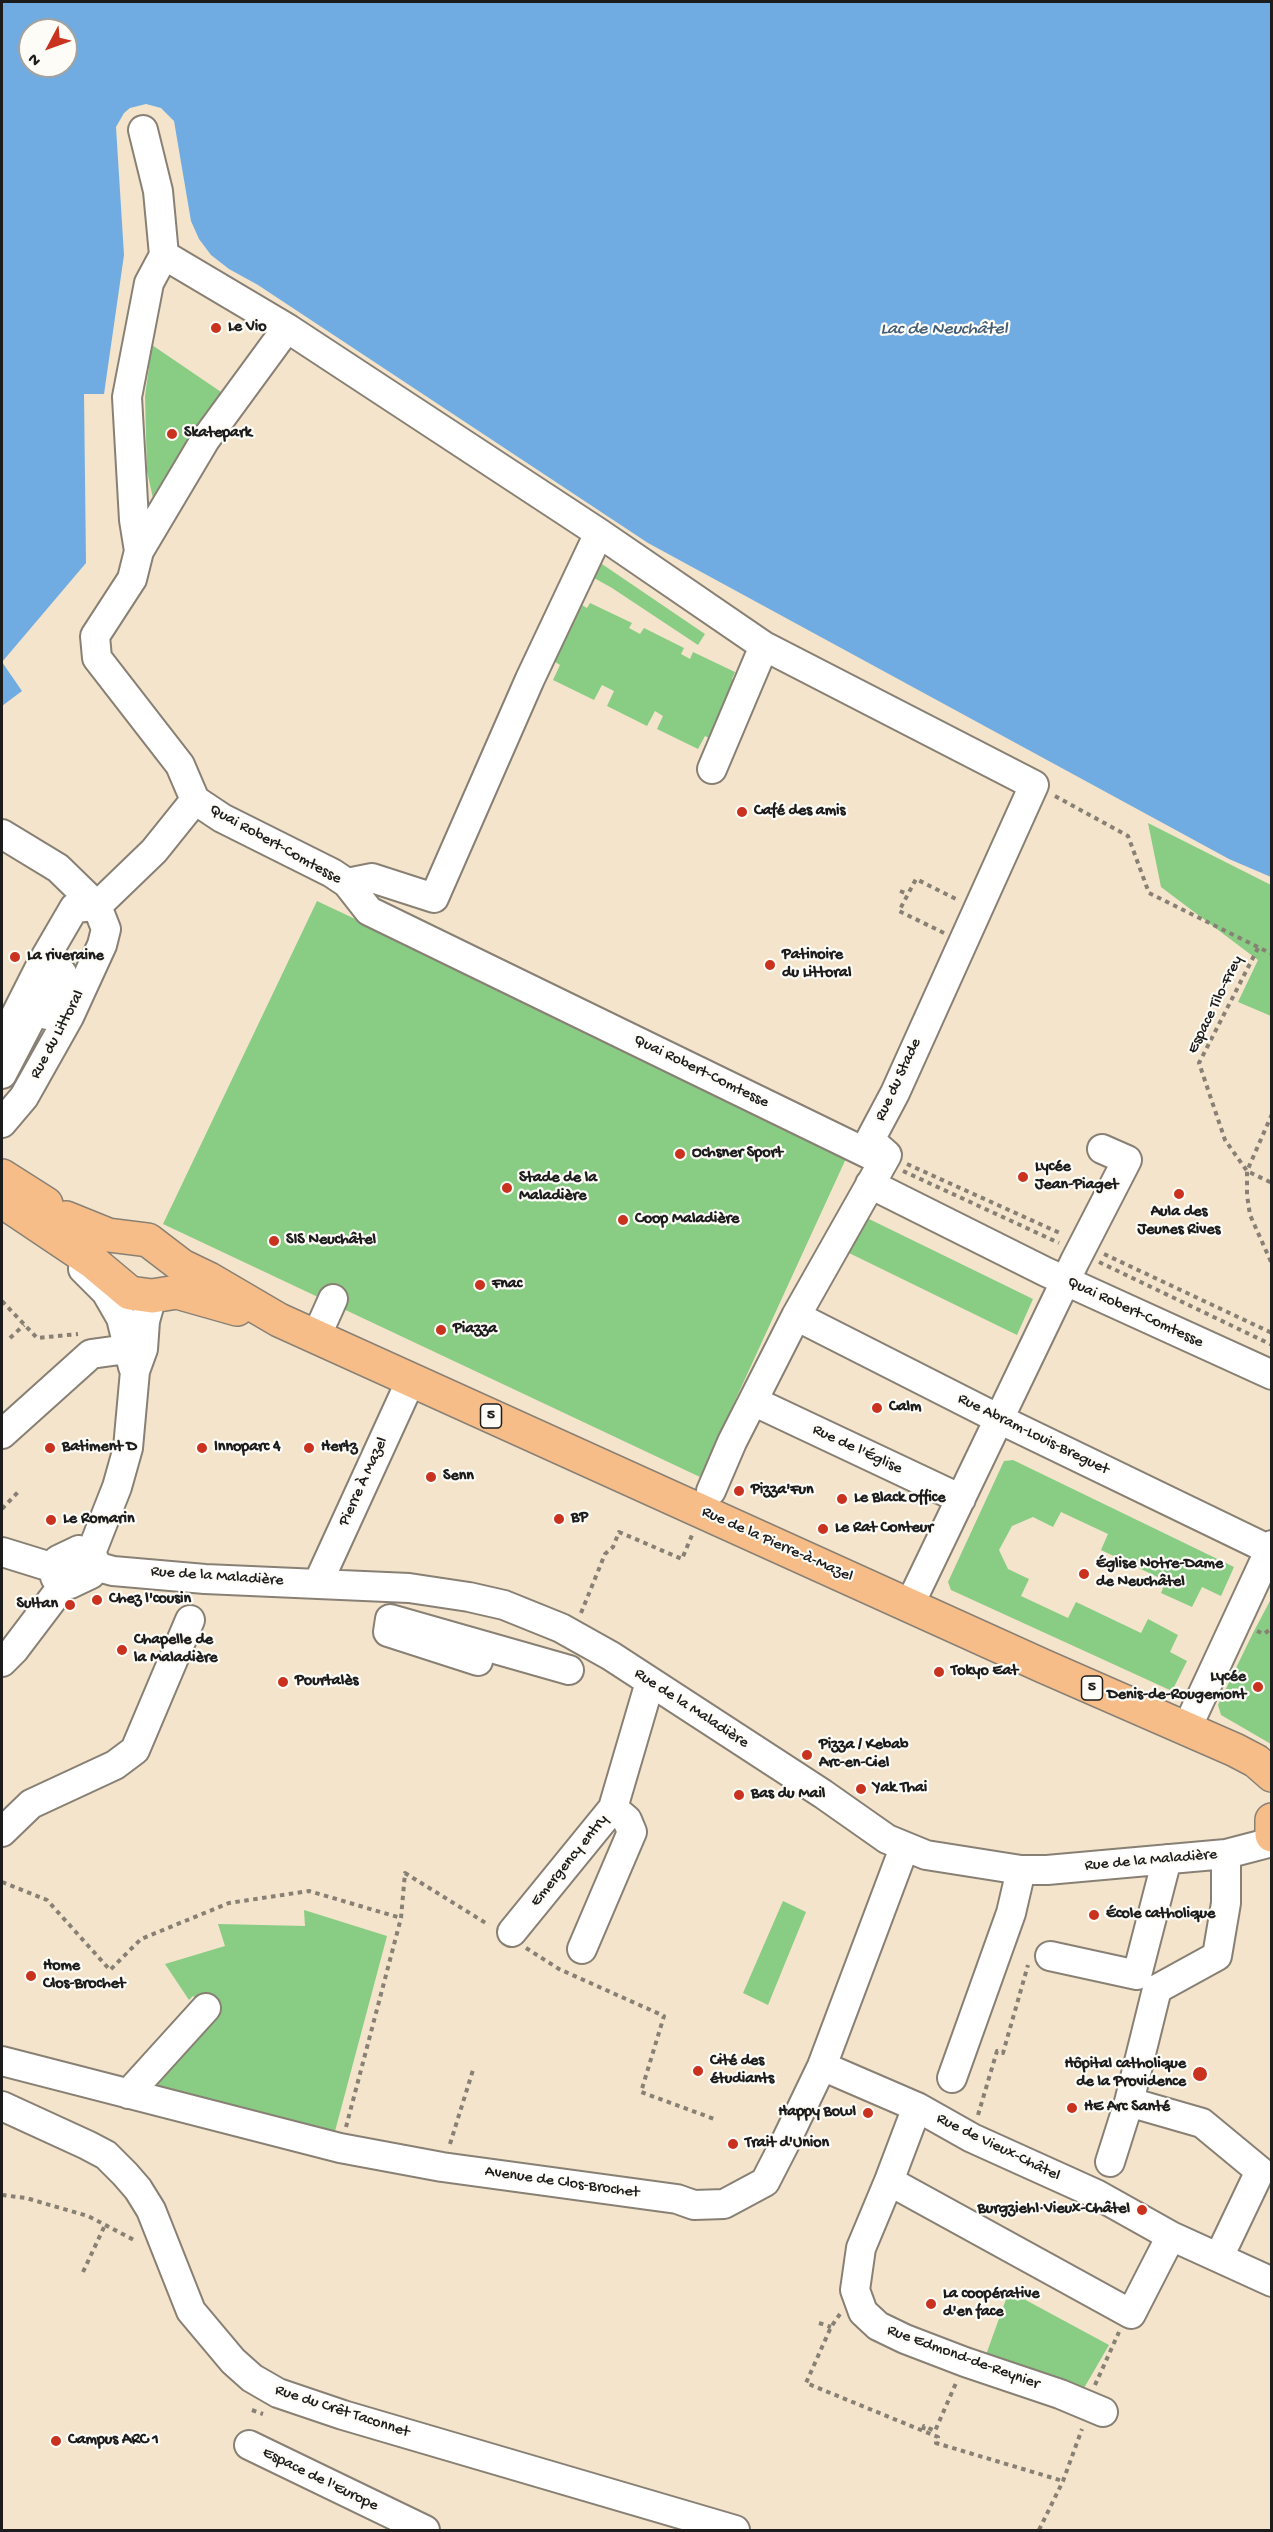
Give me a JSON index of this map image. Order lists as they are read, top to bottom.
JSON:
{
  "streets": {
    "main road": ["5", "Rue de la Pierre-à-Mazel"],
    "street": [
      "Quai Robert-Comtesse",
      "Rue du Littoral",
      "Rue du Stade",
      "Rue Abram-Louis-Breguet",
      "Rue de l'Église",
      "Pierre À Mazel",
      "Rue de la Maladière",
      "Emergency entry",
      "Rue de Vieux-Châtel",
      "Avenue de Clos-Brochet",
      "Rue Edmond-de-Reynier",
      "Rue du Crêt Taconnet",
      "Espace de l'Europe"
    ],
    "path": ["Espace Tilo-Frey"]
  },
  "crossings": [
    ["Quai Robert-Comtesse", "Rue du Stade"],
    ["Pierre À Mazel", "Rue de la Pierre-à-Mazel"],
    ["Pierre À Mazel", "Rue de la Maladière"],
    ["Rue de la Maladière", "Emergency entry"],
    ["Rue de la Maladière", "Avenue de Clos-Brochet"],
    ["Rue de Vieux-Châtel", "Avenue de Clos-Brochet"]
  ],
  "water": ["Lac de Neuchâtel"],
  "places": [
    "Le Vio",
    "Skatepark",
    "Café des amis",
    "La riveraine",
    "Patinoire du Littoral",
    "Ochsner Sport",
    "Lycée Jean-Piaget",
    "Stade de la Maladière",
    "Aula des Jeunes Rives",
    "Coop Maladière",
    "SIS Neuchâtel",
    "Fnac",
    "Piazza",
    "Calm",
    "Batiment D",
    "Innoparc 4",
    "Hertz",
    "Senn",
    "Pizza'Fun",
    "Le Black Office",
    "BP",
    "Le Romarin",
    "Le Rat Conteur",
    "Église Notre-Dame de Neuchâtel",
    "Chez l'cousin",
    "Sultan",
    "Chapelle de la Maladière",
    "Tokyo Eat",
    "Pourtalès",
    "Lycée Denis-de-Rougemont",
    "Pizza / Kebab Arc-en-Ciel",
    "Yak Thai",
    "Bas du Mail",
    "École catholique",
    "Home Clos-Brochet",
    "Cité des étudiants",
    "Hôpital catholique de la Providence",
    "HE Arc Santé",
    "Happy Bowl",
    "Trait d'Union",
    "Burgziehl·Vieux-Châtel",
    "La coopérative d'en face",
    "Campus ARC 1"
  ],
  "north": "bottom left"
}
